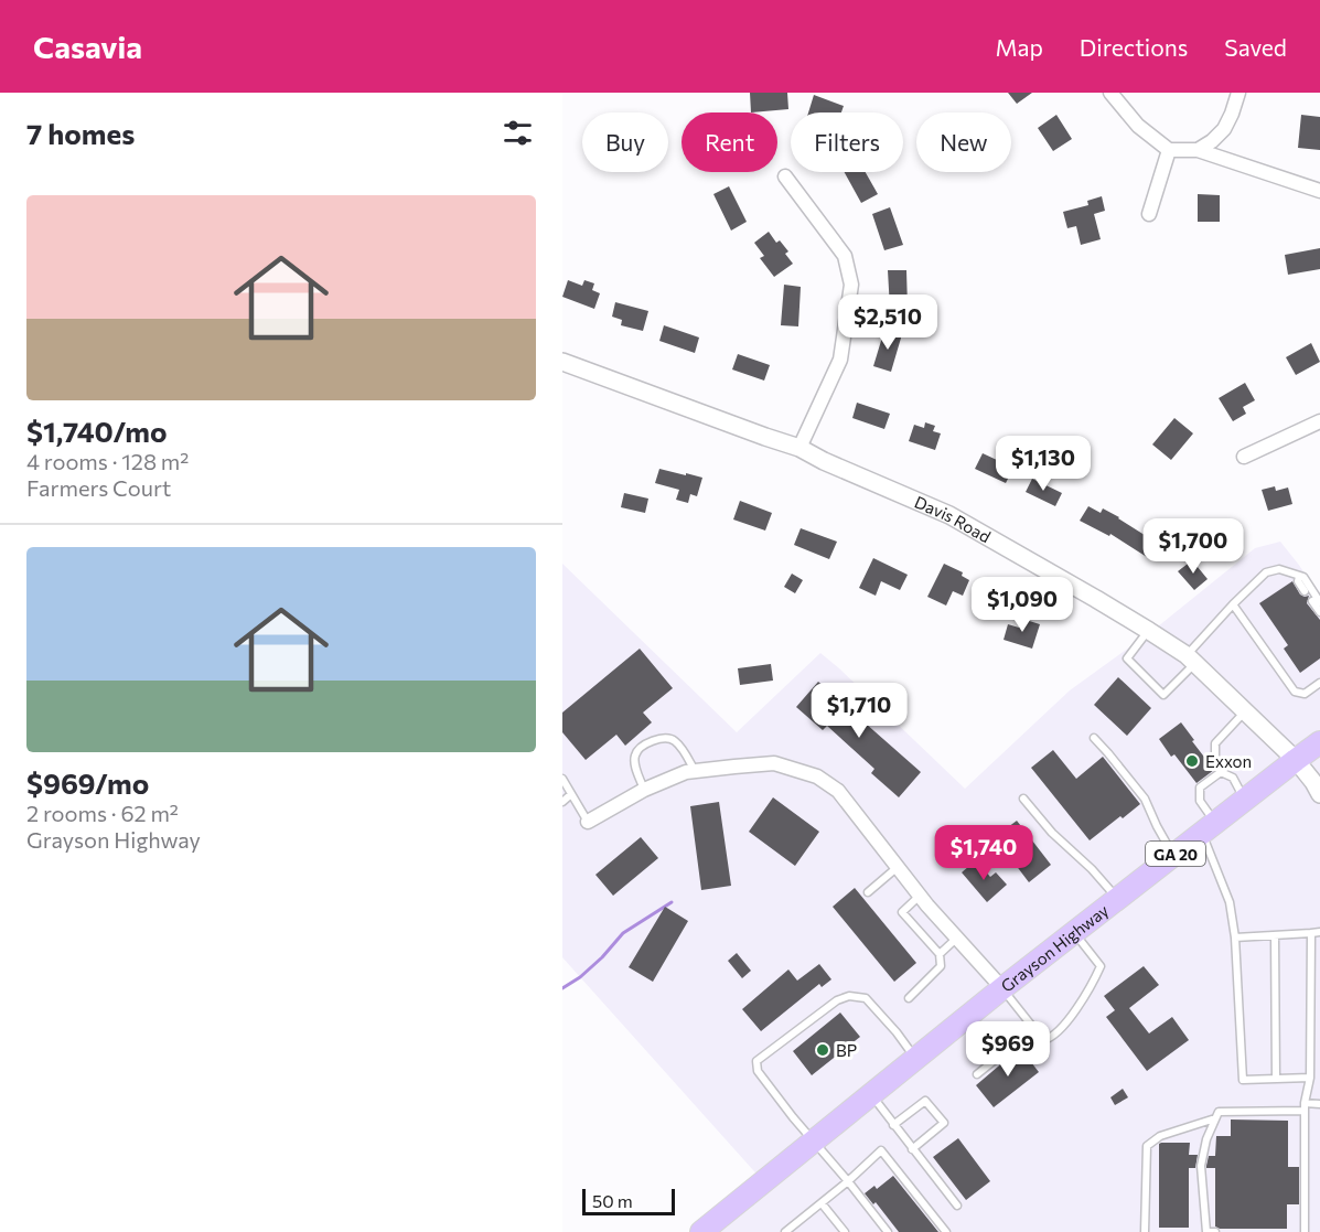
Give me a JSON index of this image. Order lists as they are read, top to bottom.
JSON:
{
  "streets": {
    "main road": ["GA 20", "Grayson Highway"],
    "street": ["Davis Road"]
  },
  "crossings": [
    ["Davis Road", "Grayson Highway"]
  ],
  "places": ["Exxon", "BP"],
  "scale_bar": "50 m",
  "page": {
    "header": "Casavia",
    "nav": ["Map", "Directions", "Saved"],
    "heading": "7 homes",
    "chip": [
      "Buy",
      "Rent",
      "Filters",
      "New"
    ],
    "list": [
      {
        "name": "$1,740/mo",
        "note": "4 rooms · 128 m² · Farmers Court"
      },
      {
        "name": "$969/mo",
        "note": "2 rooms · 62 m² · Grayson Highway"
      }
    ],
    "price": [
      "$2,510",
      "$1,130",
      "$1,700",
      "$1,090",
      "$1,710",
      "$1,740",
      "$969"
    ],
    "scale": "50 m"
  }
}
